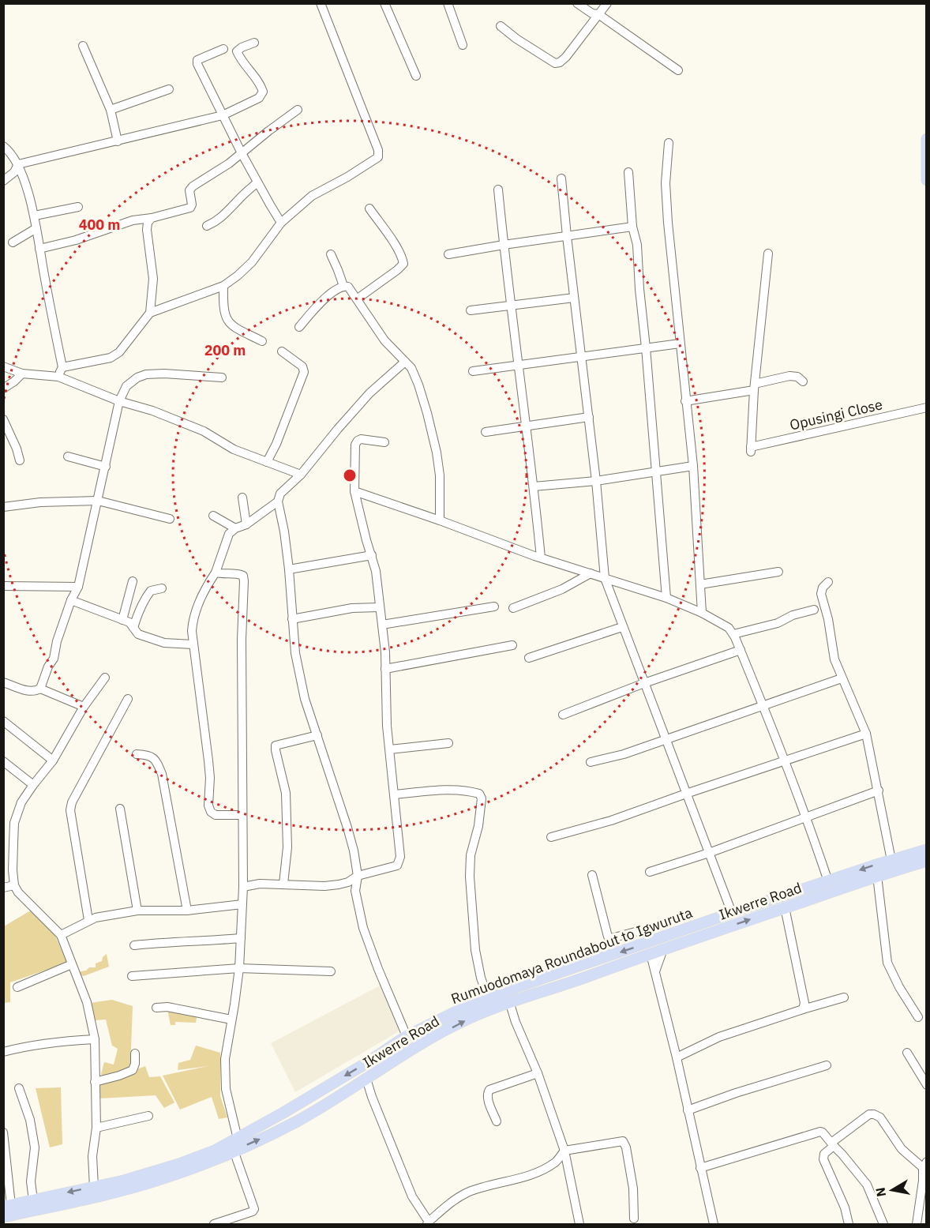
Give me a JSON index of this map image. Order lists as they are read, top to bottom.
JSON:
{
  "streets": {
    "main road": ["Ikwerre Road", "Rumuodomaya Roundabout to Igwuruta"],
    "street": ["Opusingi Close"]
  },
  "one_way": ["Ikwerre Road", "Rumuodomaya Roundabout to Igwuruta"],
  "north": "left",
  "rings": ["400 m", "200 m"]
}
